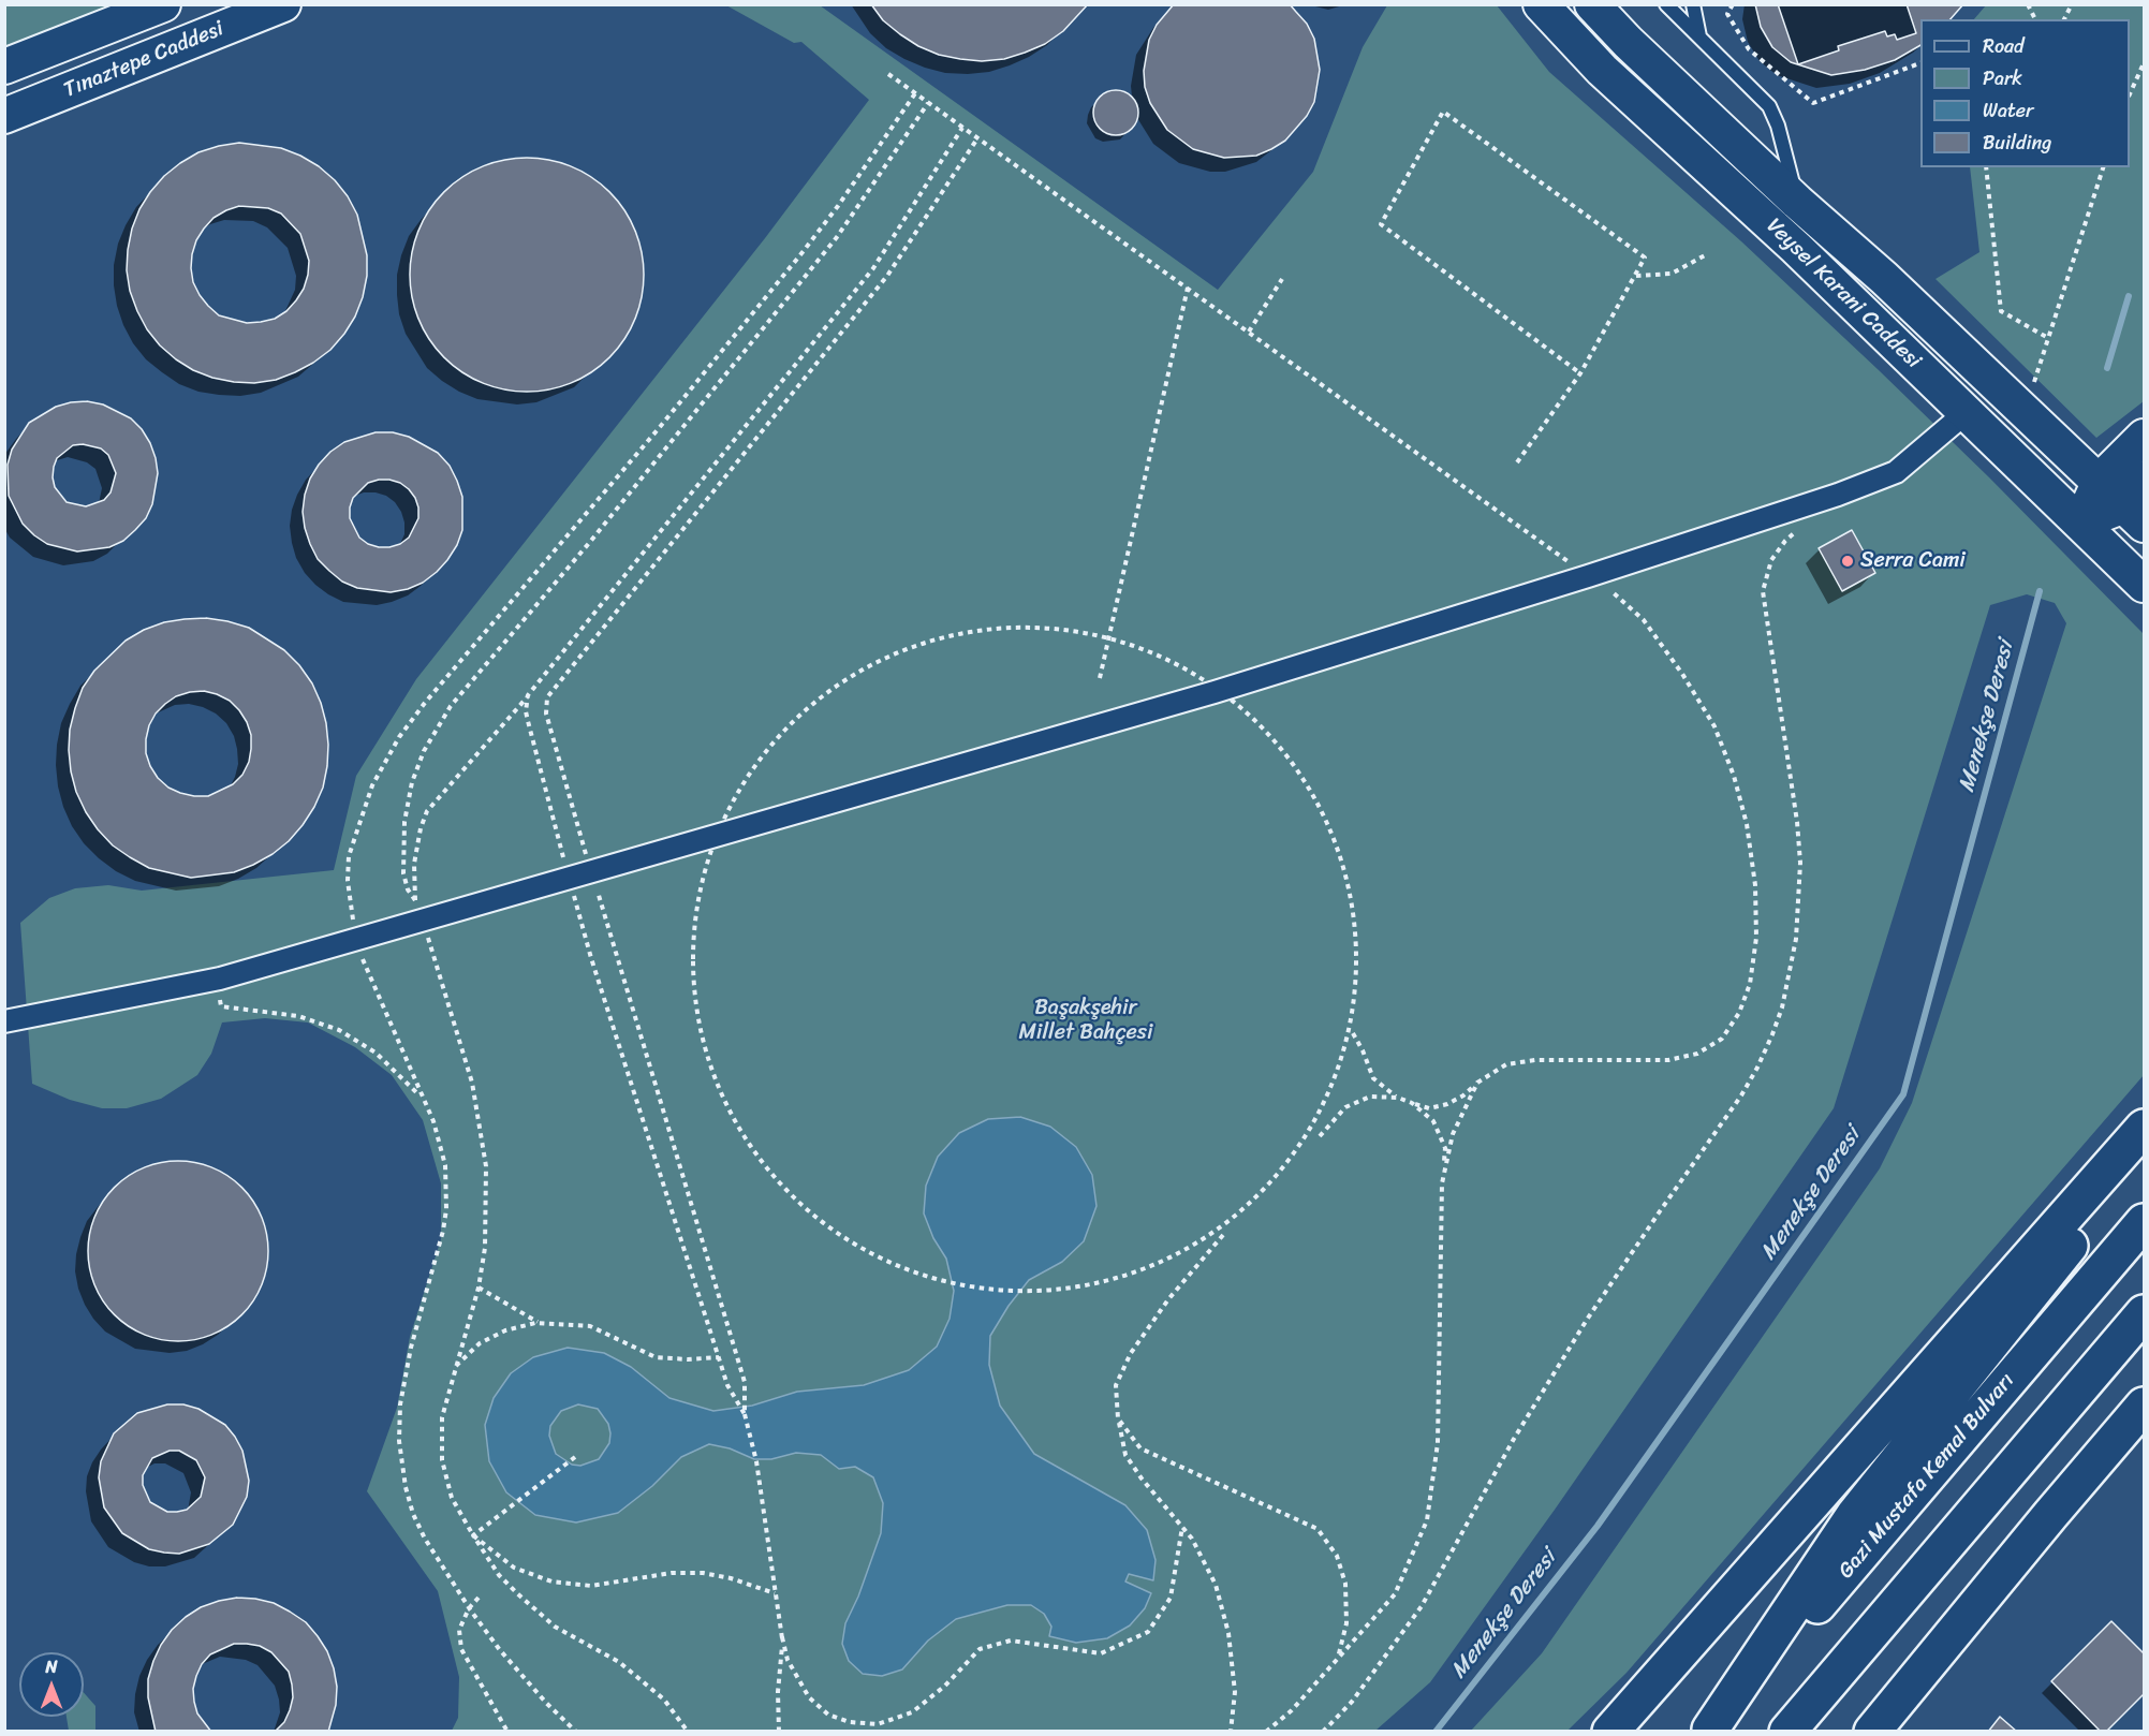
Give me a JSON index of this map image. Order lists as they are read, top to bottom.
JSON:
{
  "streets": {
    "highway": ["Gazi Mustafa Kemal Bulvarı"],
    "street": ["Tınaztepe Caddesi", "Veysel Karani Caddesi"]
  },
  "water": ["Menekşe Deresi"],
  "parks": ["Başakşehir Millet Bahçesi"],
  "places": ["Serra Cami"],
  "legend": [
    "Road",
    "Park",
    "Water",
    "Building"
  ],
  "north": "top"
}
